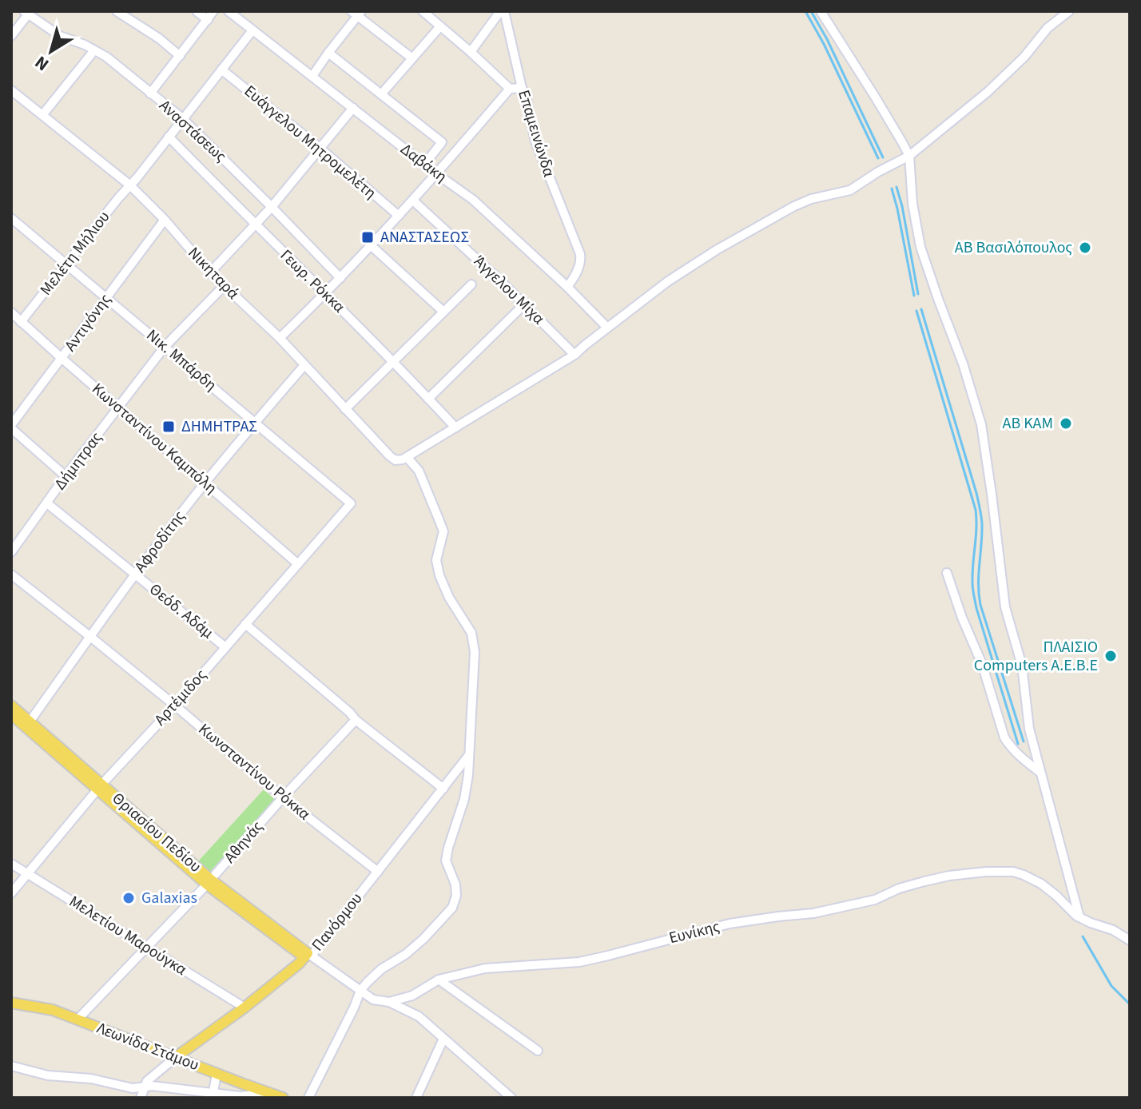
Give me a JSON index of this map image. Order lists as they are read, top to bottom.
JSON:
{
  "streets": {
    "main road": ["Θριασίου Πεδίου", "Πανόρμου", "Λεωνίδα Στάμου"],
    "street": [
      "Αναστάσεως",
      "Επαμεινώνδα",
      "Ευάγγελου Μητρομελέτη",
      "Δαβάκη",
      "Μελέτη Μήλιου",
      "Νικηταρά",
      "Γεωρ. Ρόκκα",
      "Άγγελου Μίχα",
      "Αντιγόνης",
      "Νικ. Μπάρδη",
      "Κωνσταντίνου Καμπόλη",
      "Δήμητρας",
      "Αφροδίτης",
      "Θεόδ. Αδάμ",
      "Αρτέμιδος",
      "Κωνσταντίνου Ρόκκα",
      "Αθηνάς",
      "Ευνίκης",
      "Μελετίου Μαρούγκα"
    ]
  },
  "crossings": [
    ["Αναστάσεως", "Μελέτη Μήλιου"],
    ["Επαμεινώνδα", "Δαβάκη"],
    ["Ευάγγελου Μητρομελέτη", "Μελέτη Μήλιου"],
    ["Δαβάκη", "Μελέτη Μήλιου"],
    ["Μελέτη Μήλιου", "Νικηταρά"],
    ["Μελέτη Μήλιου", "Γεωρ. Ρόκκα"],
    ["Μελέτη Μήλιου", "Νικ. Μπάρδη"],
    ["Μελέτη Μήλιου", "Κωνσταντίνου Καμπόλη"],
    ["Νικηταρά", "Αντιγόνης"],
    ["Νικηταρά", "Δήμητρας"],
    ["Νικηταρά", "Αφροδίτης"],
    ["Αντιγόνης", "Νικ. Μπάρδη"],
    ["Αντιγόνης", "Κωνσταντίνου Καμπόλη"],
    ["Νικ. Μπάρδη", "Δήμητρας"],
    ["Νικ. Μπάρδη", "Αφροδίτης"],
    ["Νικ. Μπάρδη", "Αρτέμιδος"],
    ["Κωνσταντίνου Καμπόλη", "Δήμητρας"],
    ["Κωνσταντίνου Καμπόλη", "Αφροδίτης"],
    ["Κωνσταντίνου Καμπόλη", "Αρτέμιδος"],
    ["Δήμητρας", "Θεόδ. Αδάμ"],
    ["Αφροδίτης", "Θεόδ. Αδάμ"],
    ["Αφροδίτης", "Κωνσταντίνου Ρόκκα"],
    ["Αφροδίτης", "Θριασίου Πεδίου"],
    ["Θεόδ. Αδάμ", "Αρτέμιδος"],
    ["Αρτέμιδος", "Κωνσταντίνου Ρόκκα"],
    ["Αρτέμιδος", "Θριασίου Πεδίου"],
    ["Αρτέμιδος", "Μελετίου Μαρούγκα"],
    ["Κωνσταντίνου Ρόκκα", "Αθηνάς"],
    ["Κωνσταντίνου Ρόκκα", "Πανόρμου"],
    ["Θριασίου Πεδίου", "Αθηνάς"],
    ["Θριασίου Πεδίου", "Πανόρμου"],
    ["Αθηνάς", "Μελετίου Μαρούγκα"],
    ["Αθηνάς", "Λεωνίδα Στάμου"],
    ["Πανόρμου", "Μελετίου Μαρούγκα"],
    ["Πανόρμου", "Λεωνίδα Στάμου"]
  ],
  "places": {
    "transit": ["ΑΝΑΣΤΑΣΕΩΣ", "ΔΗΜΗΤΡΑΣ"],
    "other": [
      "ΑΒ Βασιλόπουλος",
      "ΑΒ ΚΑΜ",
      "ΠΛΑΙΣΙΟ Computers Α.Ε.Β.Ε",
      "Galaxias"
    ]
  },
  "north": "bottom left"
}
